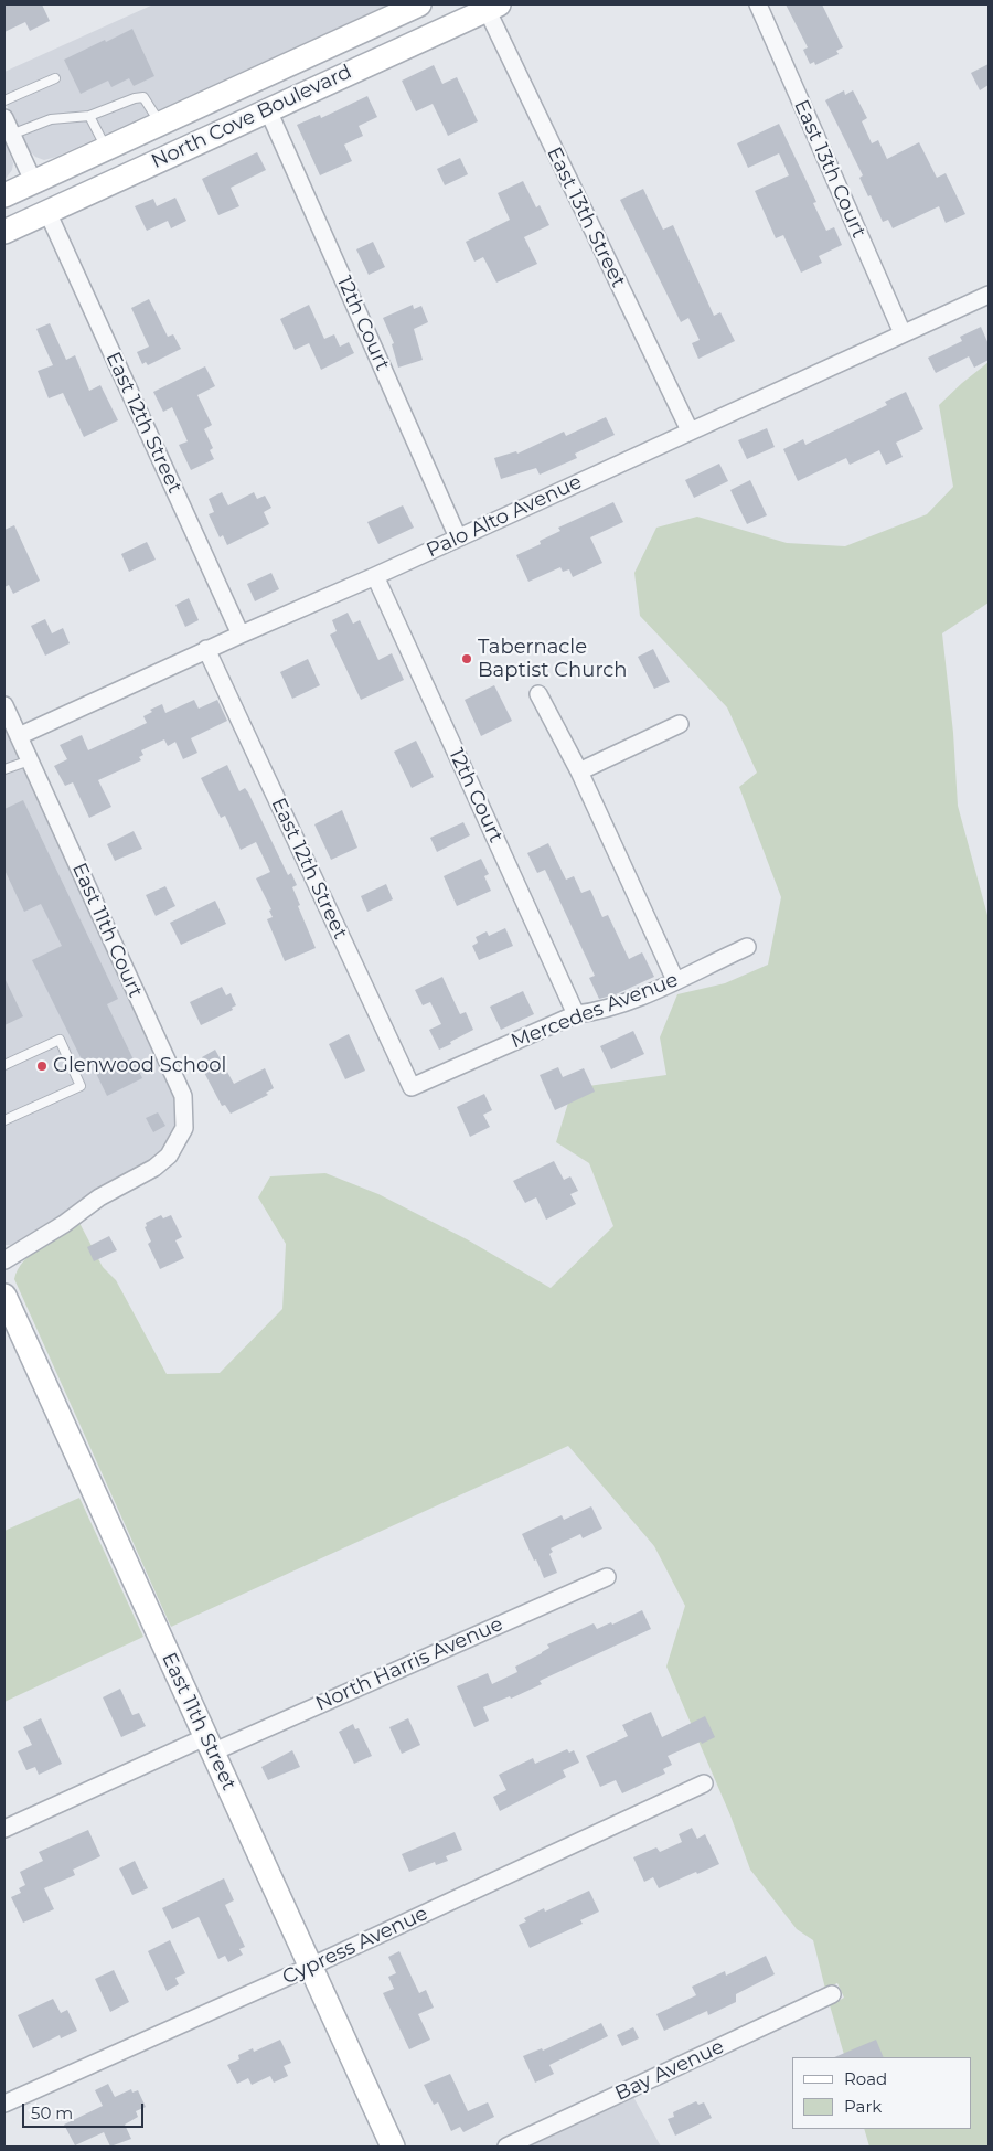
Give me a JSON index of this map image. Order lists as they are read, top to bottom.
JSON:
{
  "streets": {
    "main road": ["North Cove Boulevard", "East 11th Street"],
    "street": [
      "East 13th Court",
      "East 13th Street",
      "12th Court",
      "East 12th Street",
      "Palo Alto Avenue",
      "East 11th Court",
      "Mercedes Avenue",
      "North Harris Avenue",
      "Cypress Avenue",
      "Bay Avenue"
    ]
  },
  "crossings": [
    ["North Cove Boulevard", "East 13th Street"],
    ["North Cove Boulevard", "12th Court"],
    ["North Cove Boulevard", "East 12th Street"],
    ["East 13th Court", "Palo Alto Avenue"],
    ["East 13th Street", "Palo Alto Avenue"],
    ["12th Court", "Palo Alto Avenue"],
    ["12th Court", "Mercedes Avenue"],
    ["East 12th Street", "Palo Alto Avenue"],
    ["East 12th Street", "Mercedes Avenue"],
    ["Palo Alto Avenue", "East 11th Court"],
    ["North Harris Avenue", "East 11th Street"],
    ["East 11th Street", "Cypress Avenue"]
  ],
  "places": ["Tabernacle Baptist Church", "Glenwood School"],
  "legend": ["Road", "Park"],
  "scale_bar": "50 m"
}
